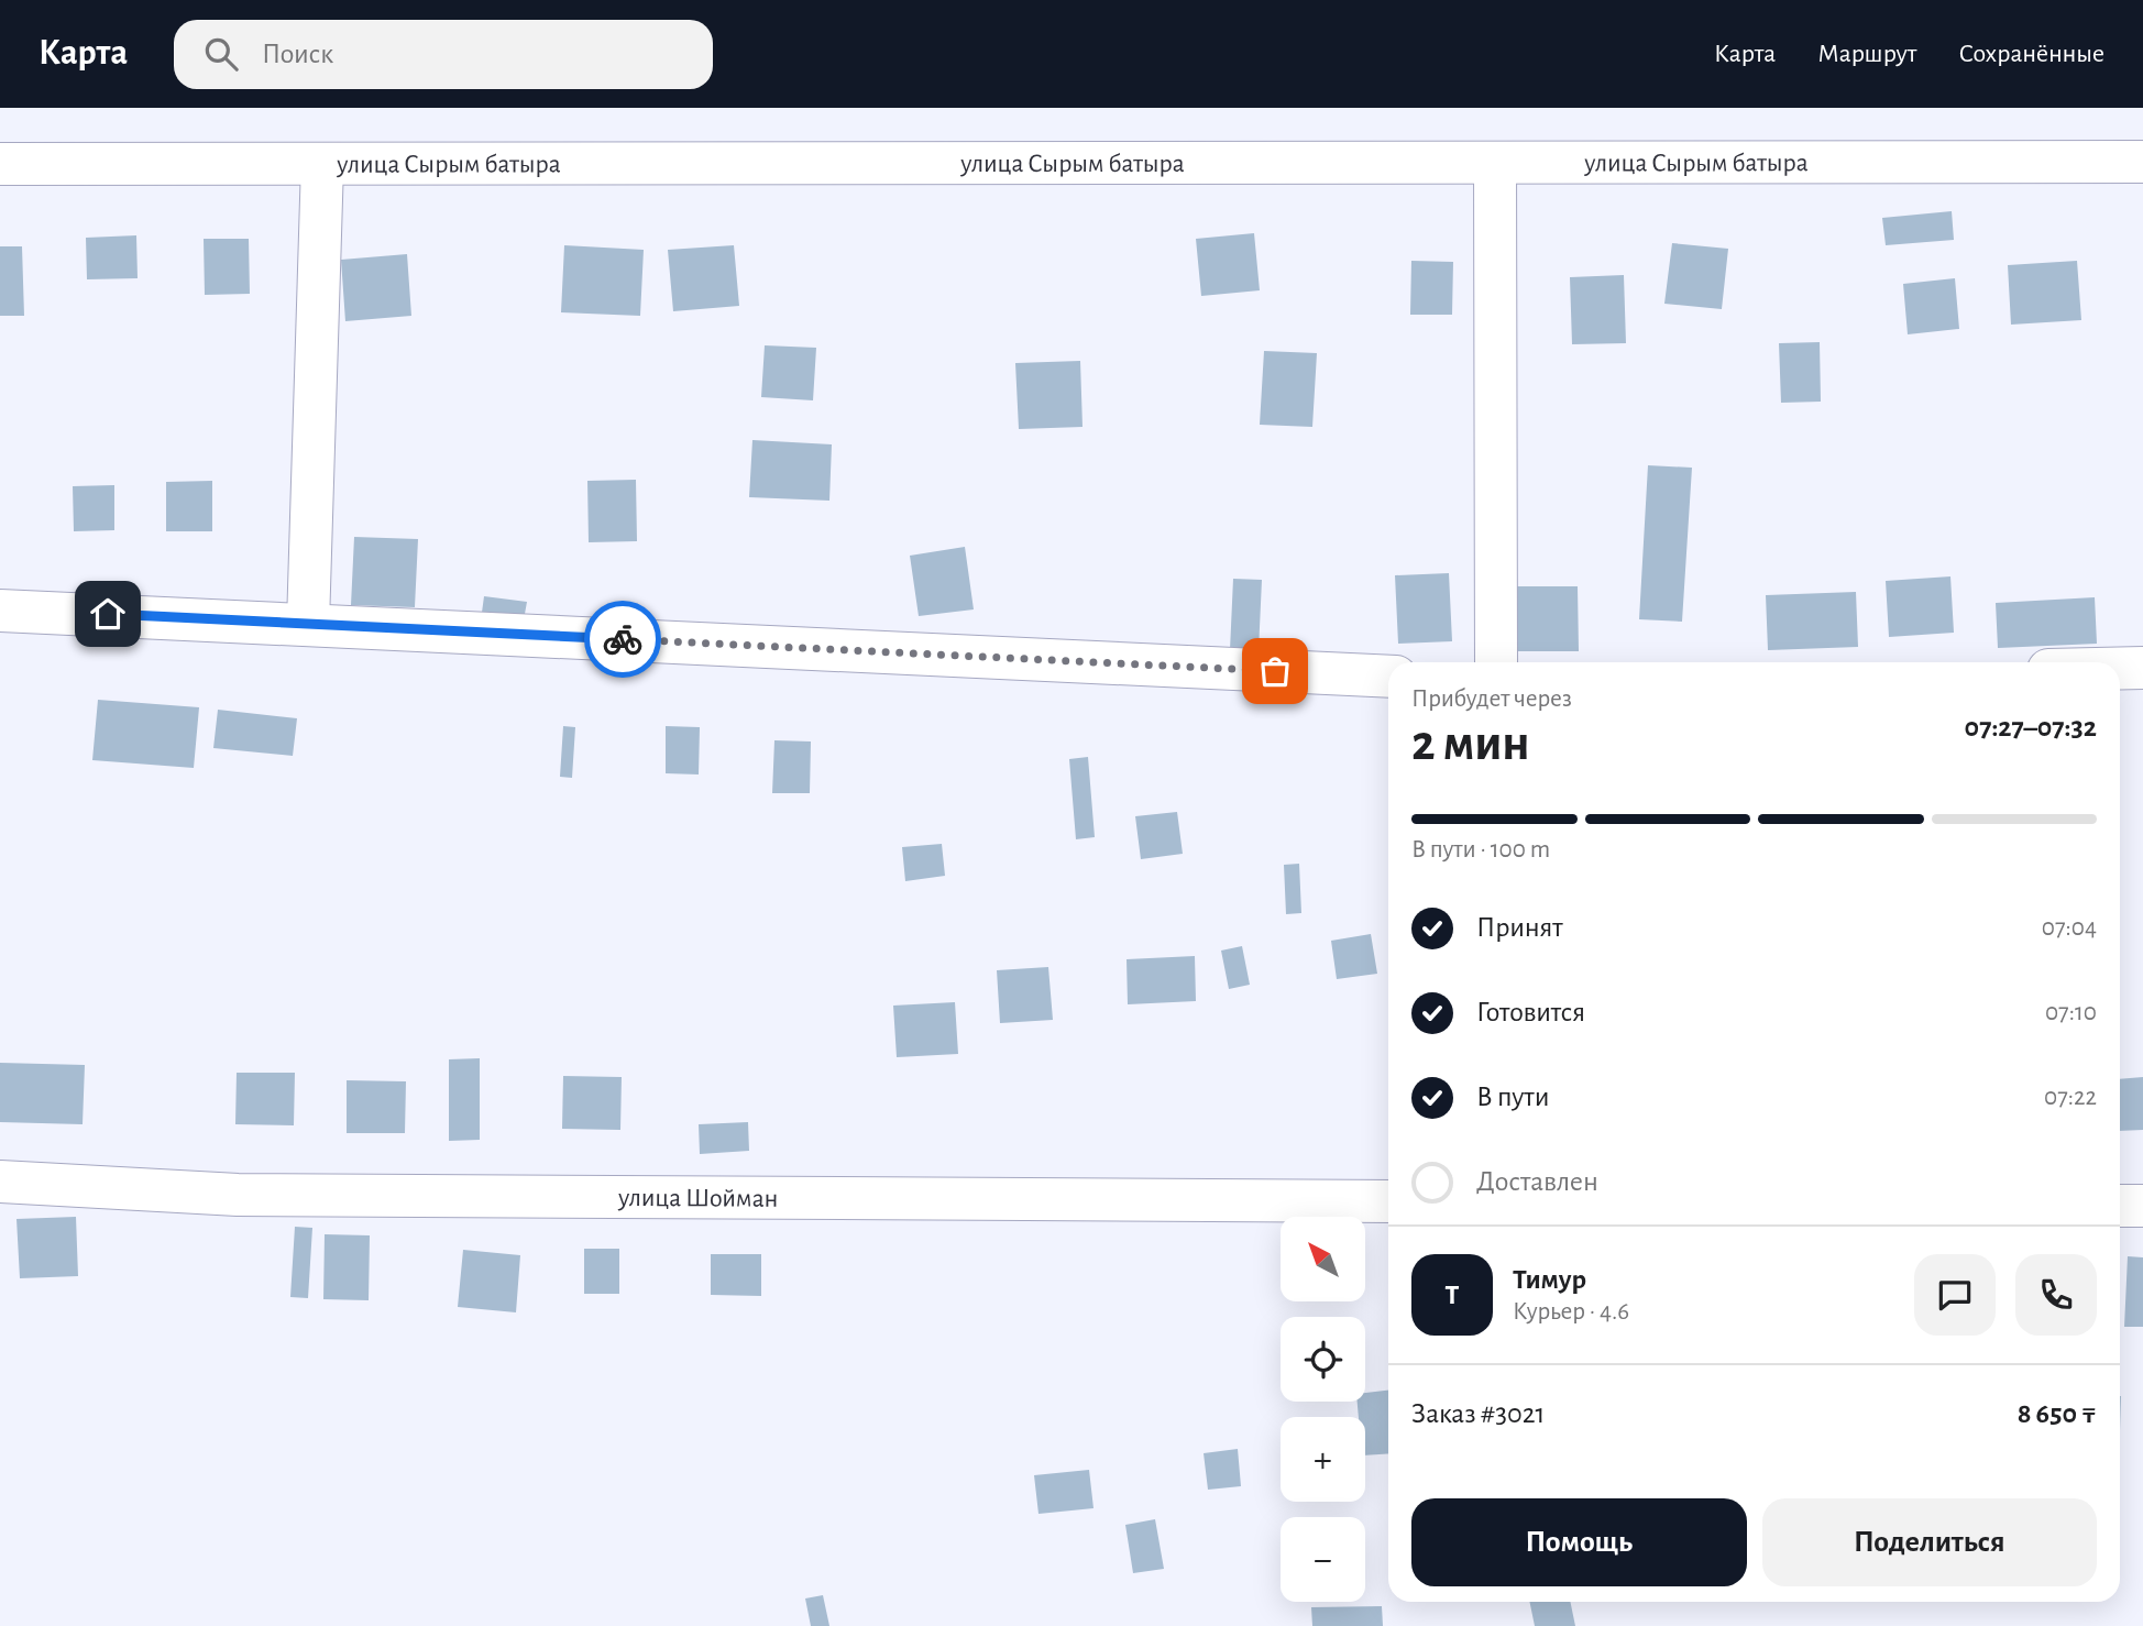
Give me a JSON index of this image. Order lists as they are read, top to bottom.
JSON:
{
  "streets": {
    "street": ["улица Сырым батыра", "улица Шойман"]
  },
  "north": "top left",
  "page": {
    "header": "Карта",
    "search": "Поиск",
    "nav": ["Карта", "Маршрут", "Сохранённые"],
    "heading": ["2 мин", "Прибудет через", "07:27–07:32"],
    "panel": [
      "Тимур",
      "Курьер · 4.6",
      "Заказ #3021",
      "8 650 ₸"
    ],
    "bar": "В пути · 100 m",
    "list": [
      ["Принят", "07:04"],
      ["Готовится", "07:10"],
      ["В пути", "07:22"],
      "Доставлен"
    ],
    "map_buttons": ["+", "−"],
    "round": "Т",
    "buttons": ["Помощь", "Поделиться"]
  }
}
